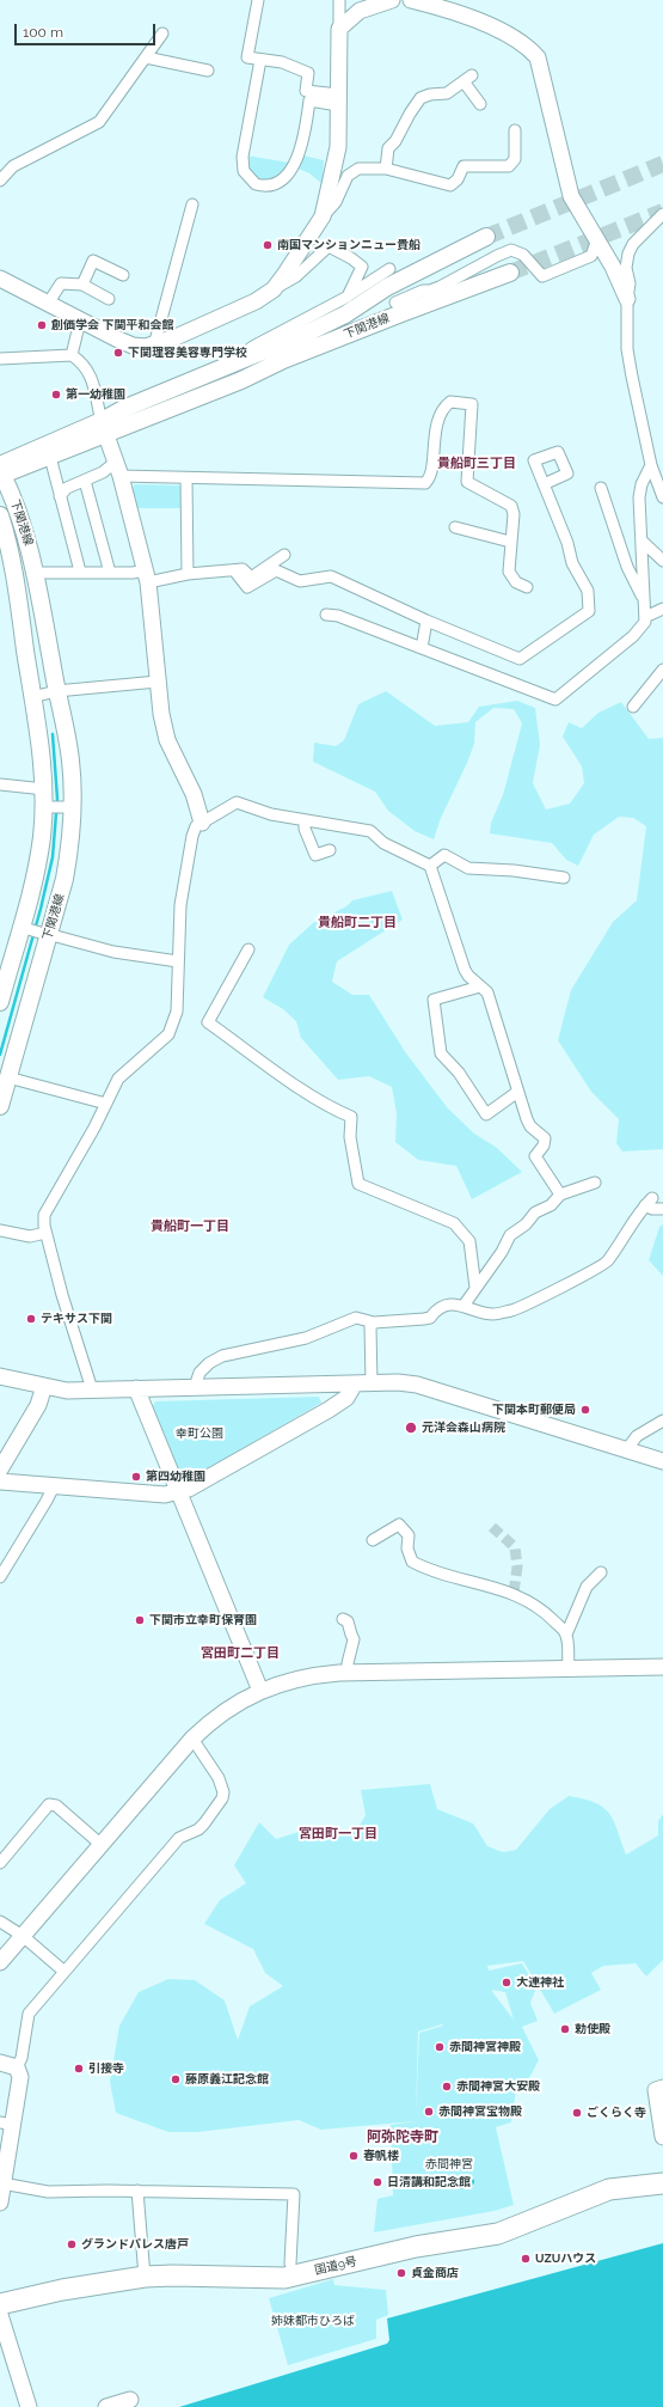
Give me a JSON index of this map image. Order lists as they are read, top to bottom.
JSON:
{
  "streets": {
    "highway": ["国道9号"],
    "main road": ["下関港線"]
  },
  "districts": [
    "貴船町三丁目",
    "貴船町二丁目",
    "貴船町一丁目",
    "宮田町二丁目",
    "宮田町一丁目",
    "阿弥陀寺町"
  ],
  "parks": ["幸町公園", "赤間神宮", "姉妹都市ひろば"],
  "places": [
    "南国マンションニュー貴船",
    "創価学会 下関平和会館",
    "下関理容美容専門学校",
    "第一幼稚園",
    "テキサス下関",
    "下関本町郵便局",
    "元洋会森山病院",
    "第四幼稚園",
    "下関市立幸町保育園",
    "大連神社",
    "勅使殿",
    "赤間神宮神殿",
    "引接寺",
    "藤原義江記念館",
    "赤間神宮大安殿",
    "赤間神宮宝物殿",
    "ごくらく寺",
    "春帆楼",
    "日清講和記念館",
    "グランドパレス唐戸",
    "UZUハウス",
    "貞金商店"
  ],
  "scale_bar": "100 m"
}
